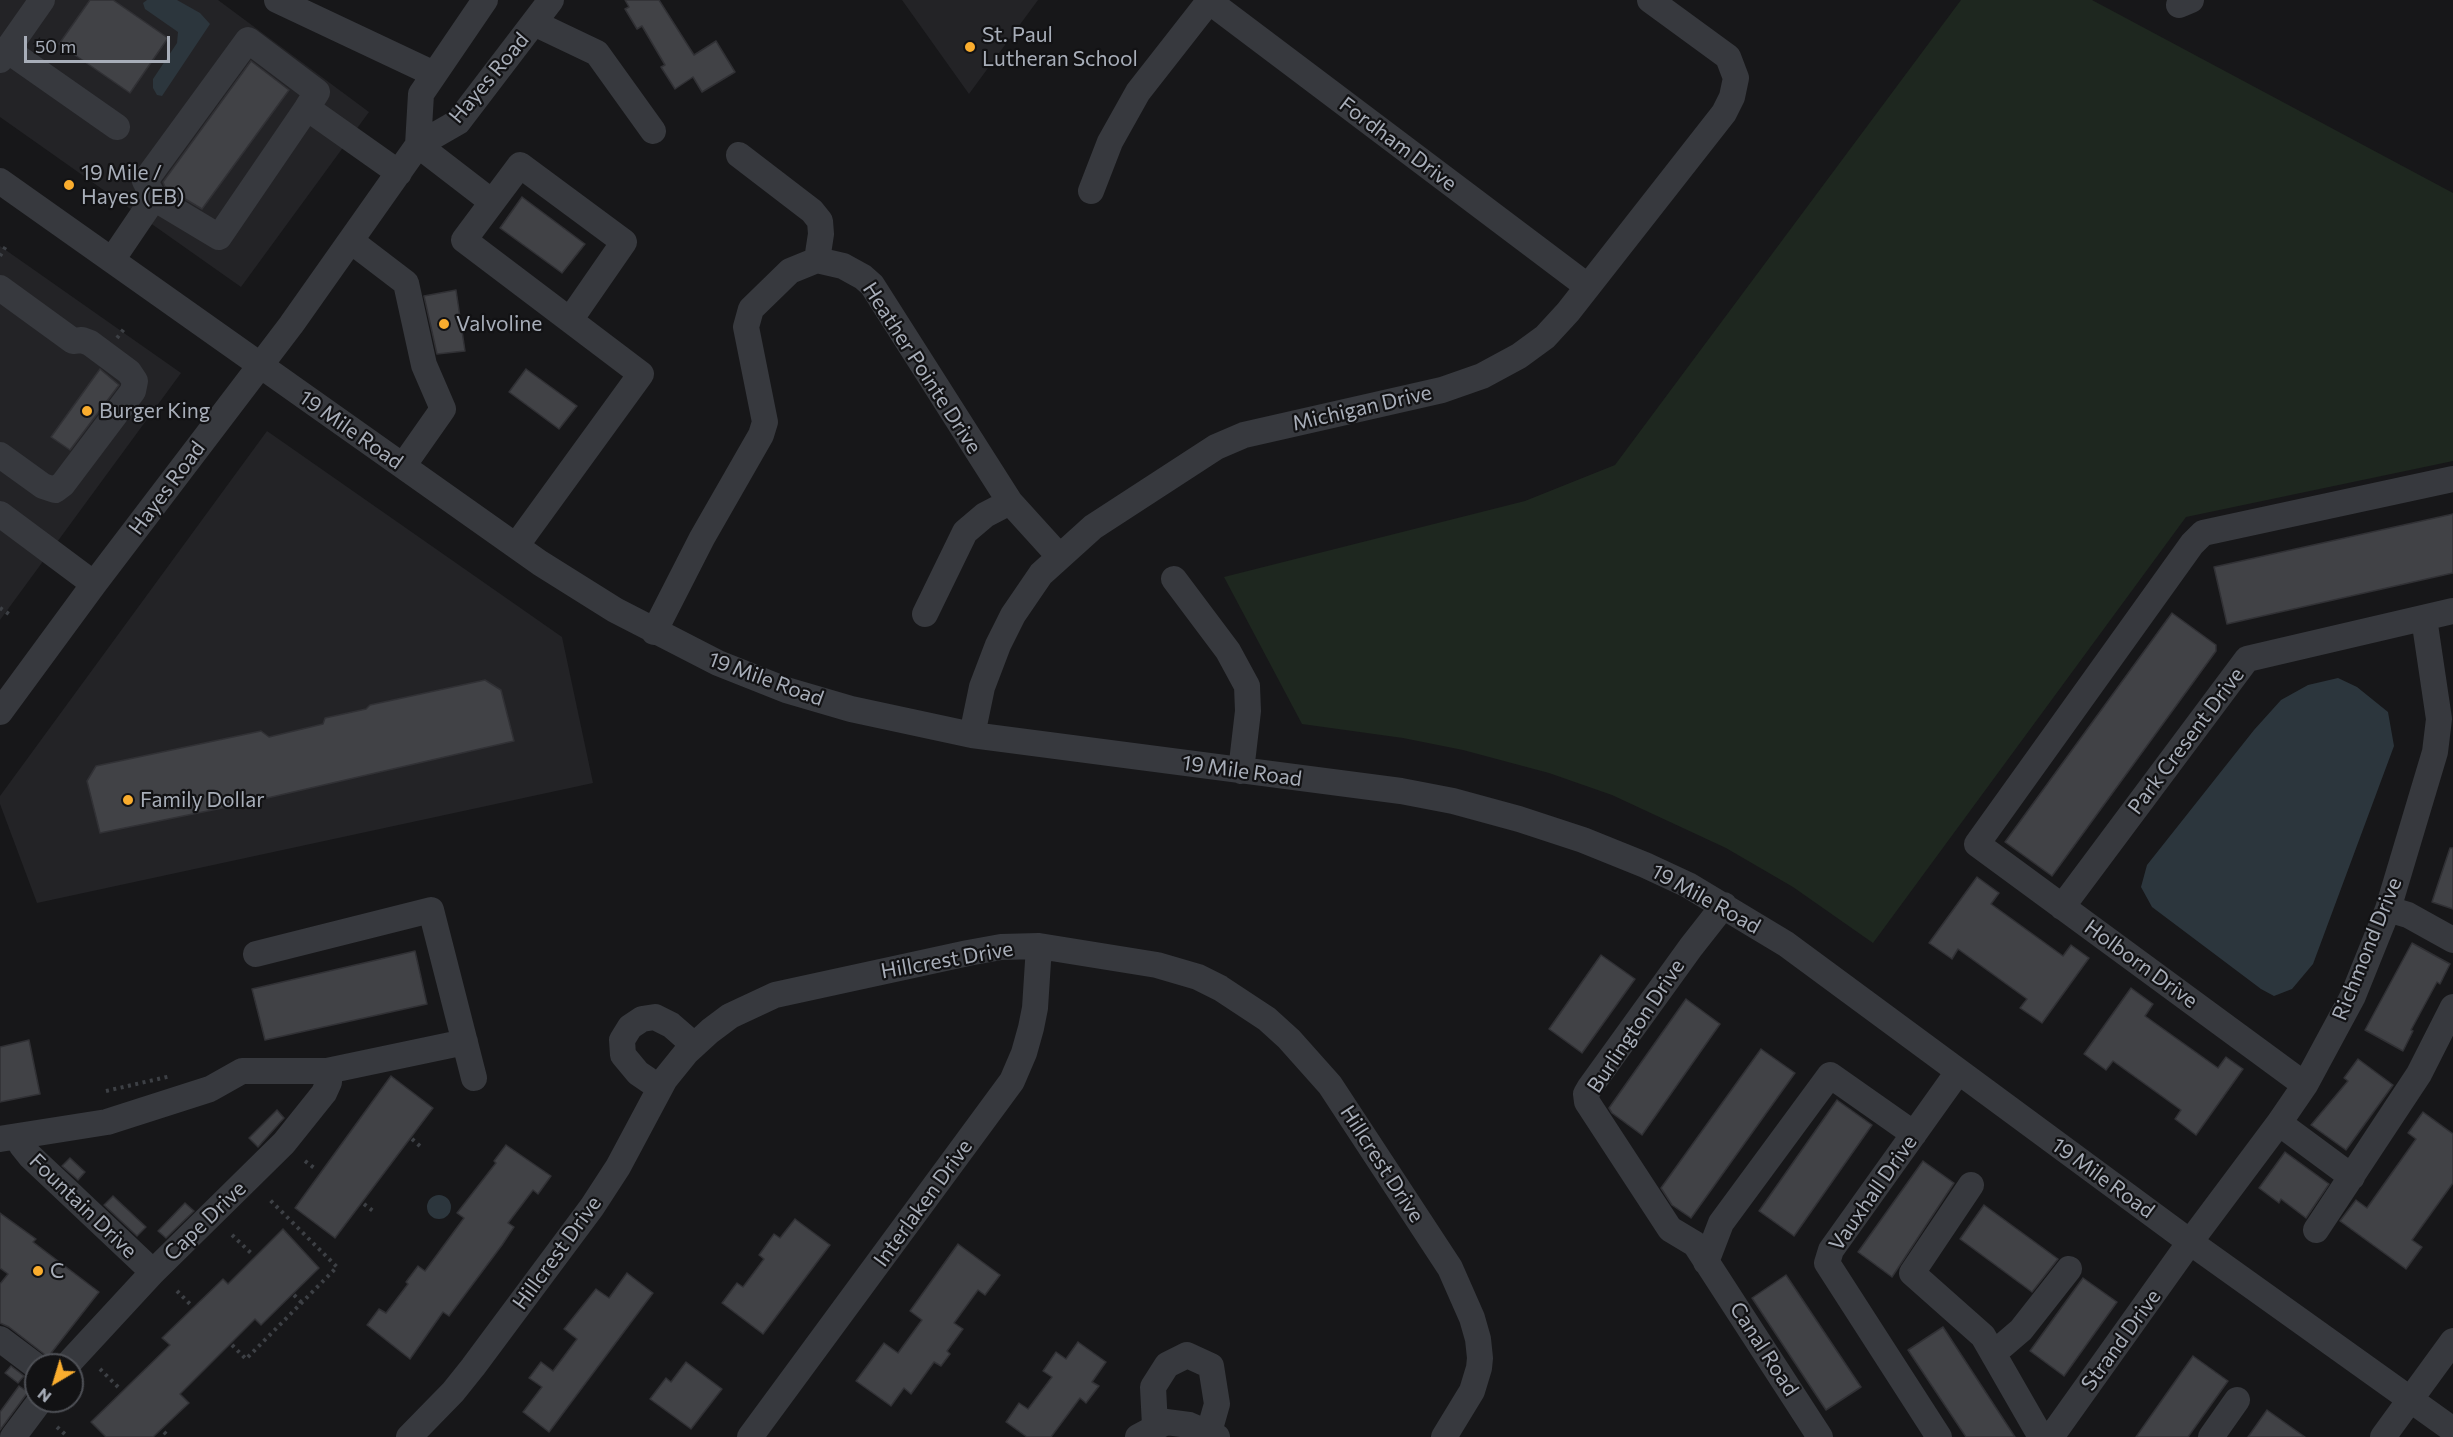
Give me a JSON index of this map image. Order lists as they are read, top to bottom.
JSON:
{
  "streets": {
    "street": [
      "Hayes Road",
      "Fordham Drive",
      "Heather Pointe Drive",
      "Michigan Drive",
      "19 Mile Road",
      "Park Cresent Drive",
      "Richmond Drive",
      "Hillcrest Drive",
      "Holborn Drive",
      "Burlington Drive",
      "Vauxhall Drive",
      "Interlaken Drive",
      "Fountain Drive",
      "Cape Drive",
      "Strand Drive",
      "Canal Road"
    ]
  },
  "crossings": [
    ["Hayes Road", "19 Mile Road"],
    ["Fordham Drive", "Michigan Drive"],
    ["Heather Pointe Drive", "Michigan Drive"],
    ["Michigan Drive", "19 Mile Road"],
    ["19 Mile Road", "Richmond Drive"],
    ["19 Mile Road", "Burlington Drive"],
    ["19 Mile Road", "Vauxhall Drive"],
    ["19 Mile Road", "Strand Drive"],
    ["Park Cresent Drive", "Richmond Drive"],
    ["Park Cresent Drive", "Holborn Drive"],
    ["Richmond Drive", "Holborn Drive"],
    ["Richmond Drive", "Strand Drive"],
    ["Hillcrest Drive", "Interlaken Drive"],
    ["Burlington Drive", "Canal Road"],
    ["Fountain Drive", "Cape Drive"]
  ],
  "places": [
    "St. Paul Lutheran School",
    "19 Mile / Hayes (EB)",
    "Valvoline",
    "Burger King",
    "Family Dollar",
    "C"
  ],
  "scale_bar": "50 m",
  "north": "bottom left"
}
